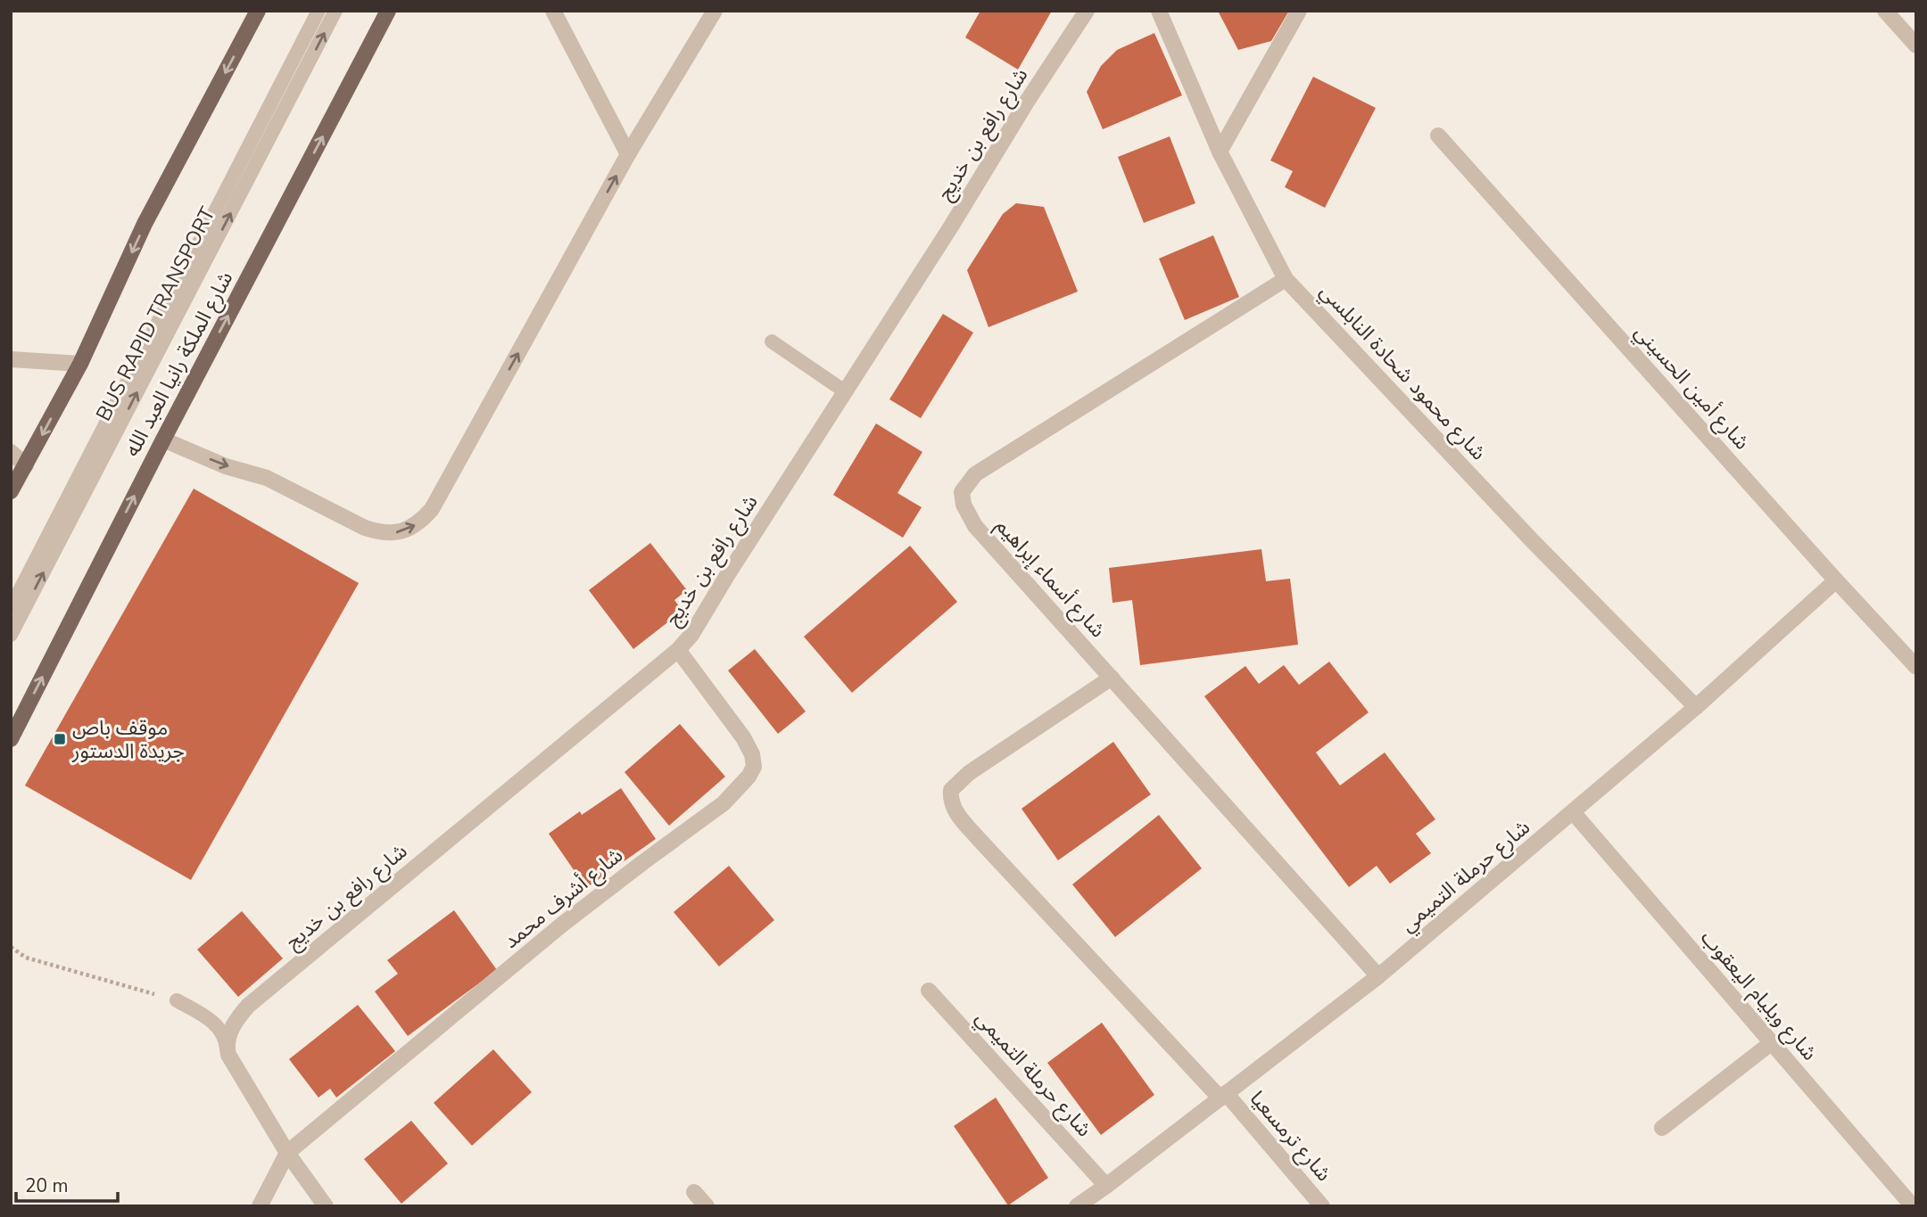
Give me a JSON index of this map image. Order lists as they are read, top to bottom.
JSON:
{
  "streets": {
    "main road": ["شارع الملكة رانيا العبد الله"],
    "street": [
      "شارع رافع بن خديج",
      "شارع محمود شحادة النابلسي",
      "شارع أمين الحسيني",
      "شارع أسماء إبراهيم",
      "شارع حرملة التميمي",
      "شارع أشرف محمد",
      "شارع ويليام اليعقوب",
      "شارع ترمسعيا"
    ],
    "lane": ["BUS RAPID TRANSPORT"]
  },
  "crossings": [
    ["شارع رافع بن خديج", "شارع أشرف محمد"],
    ["شارع محمود شحادة النابلسي", "شارع أسماء إبراهيم"],
    ["شارع محمود شحادة النابلسي", "شارع حرملة التميمي"],
    ["شارع أمين الحسيني", "شارع حرملة التميمي"],
    ["شارع أسماء إبراهيم", "شارع حرملة التميمي"],
    ["شارع أسماء إبراهيم", "شارع ترمسعيا"],
    ["شارع حرملة التميمي", "شارع ويليام اليعقوب"],
    ["شارع حرملة التميمي", "شارع ترمسعيا"]
  ],
  "places": {
    "transit": ["موقف باص جريدة الدستور"]
  },
  "scale_bar": "20 m"
}
